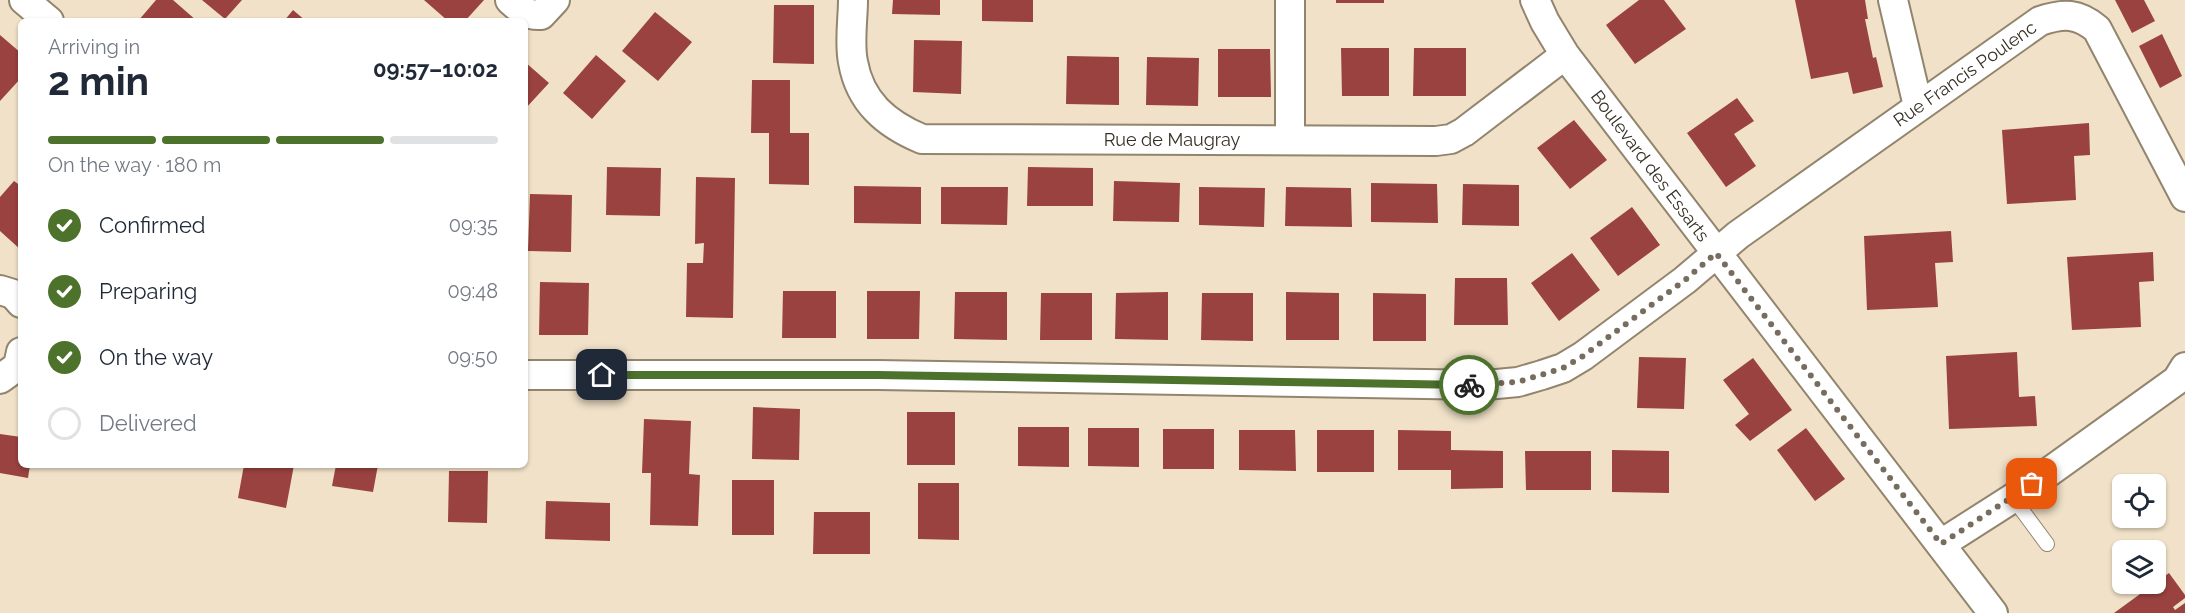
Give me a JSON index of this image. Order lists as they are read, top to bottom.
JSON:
{
  "streets": {
    "street": ["Rue Francis Poulenc", "Rue de Maugray", "Boulevard des Essarts"]
  },
  "crossings": [
    ["Rue Francis Poulenc", "Boulevard des Essarts"],
    ["Rue de Maugray", "Boulevard des Essarts"]
  ],
  "page": {
    "heading": ["2 min", "Arriving in", "09:57–10:02"],
    "bar": "On the way · 180 m",
    "list": [
      ["Confirmed", "09:35"],
      ["Preparing", "09:48"],
      ["On the way", "09:50"],
      "Delivered"
    ]
  }
}
